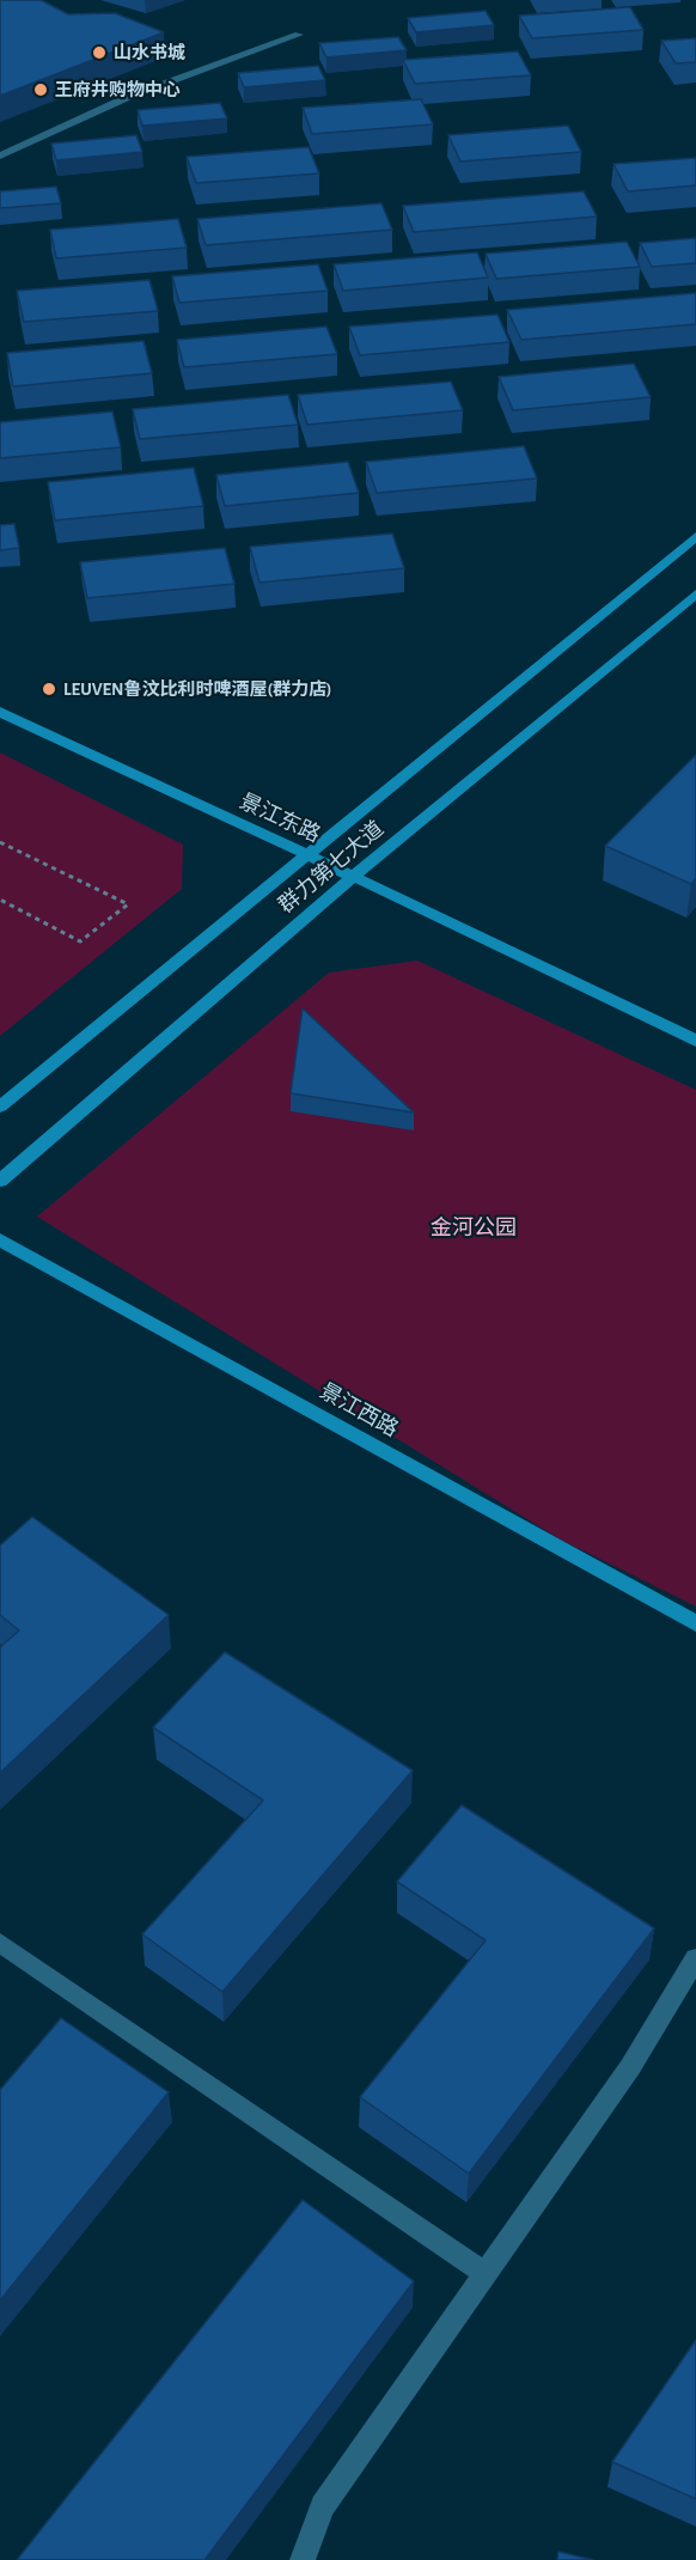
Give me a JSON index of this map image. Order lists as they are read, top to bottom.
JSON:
{
  "streets": {
    "main road": ["景江东路", "群力第七大道", "景江西路"]
  },
  "crossings": [
    ["景江东路", "群力第七大道"]
  ],
  "parks": ["金河公园"],
  "places": ["山水书城", "王府井购物中心", "LEUVEN鲁汶比利时啤酒屋(群力店)"]
}
